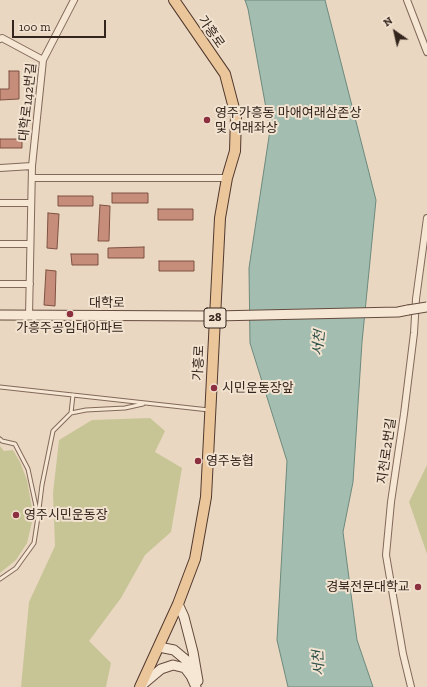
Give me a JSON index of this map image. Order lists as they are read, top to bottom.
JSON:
{
  "streets": {
    "main road": ["가흥로", "대학로", "28"],
    "street": ["대학로142번길", "지천로2번길"]
  },
  "crossings": [
    ["가흥로", "대학로"],
    ["대학로142번길", "대학로"]
  ],
  "water": ["서천"],
  "places": [
    "영주가흥동 마애여래삼존상 및 여래좌상",
    "가흥주공임대아파트",
    "시민운동장앞",
    "영주농협",
    "영주시민운동장",
    "경북전문대학교"
  ],
  "scale_bar": "100 m",
  "north": "top left"
}
